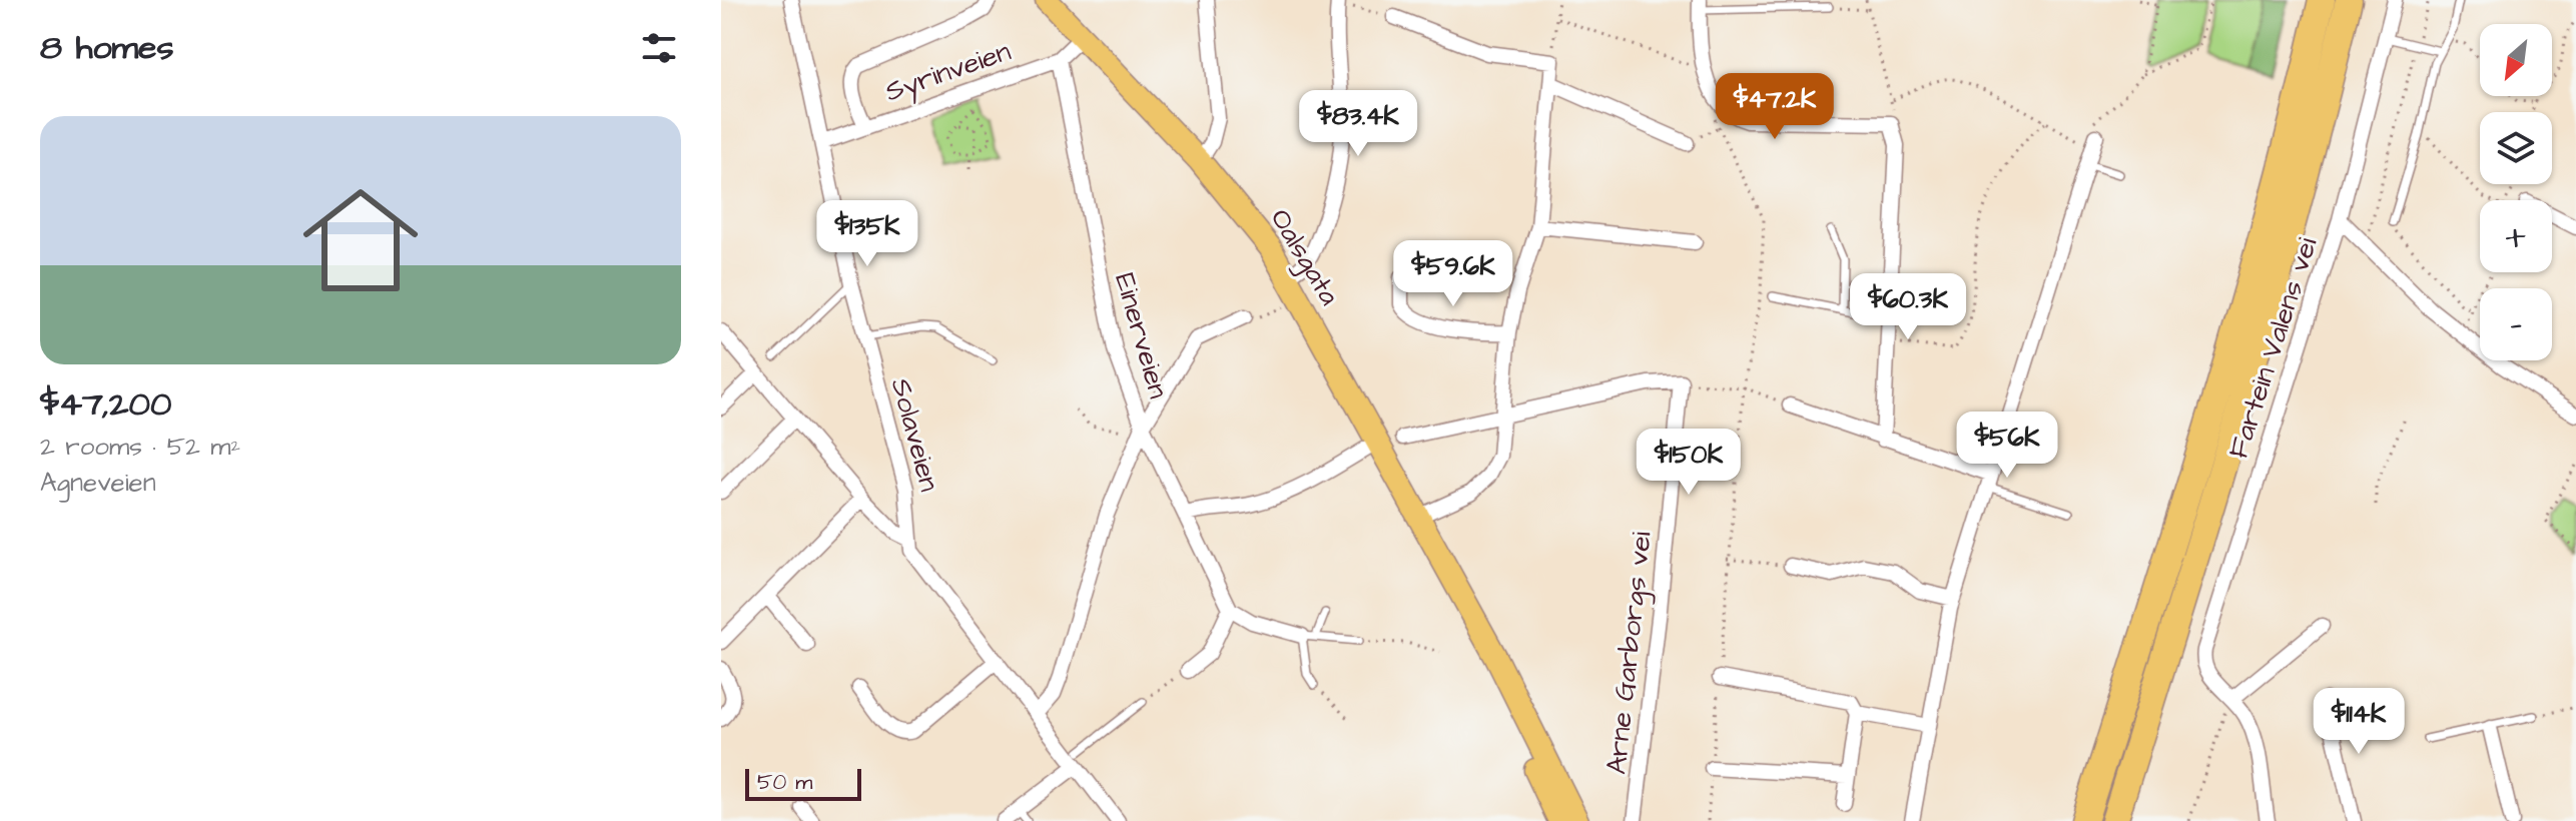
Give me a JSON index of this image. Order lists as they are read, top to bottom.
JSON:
{
  "streets": {
    "main road": ["Oalsgata"],
    "street": [
      "Syrinveien",
      "Einerveien",
      "Fartein Valens vei",
      "Solaveien",
      "Arne Garborgs vei"
    ]
  },
  "crossings": [
    ["Syrinveien", "Oalsgata"],
    ["Syrinveien", "Einerveien"],
    ["Syrinveien", "Solaveien"]
  ],
  "scale_bar": "50 m",
  "north": "bottom left",
  "page": {
    "heading": "8 homes",
    "map_buttons": ["+", "−"],
    "price": [
      "$47.2K",
      "$83.4K",
      "$135K",
      "$59.6K",
      "$60.3K",
      "$56K",
      "$150K",
      "$114K"
    ],
    "list": [
      {
        "name": "$47,200",
        "note": "2 rooms · 52 m² · Agneveien"
      }
    ],
    "scale": "50 m"
  }
}
